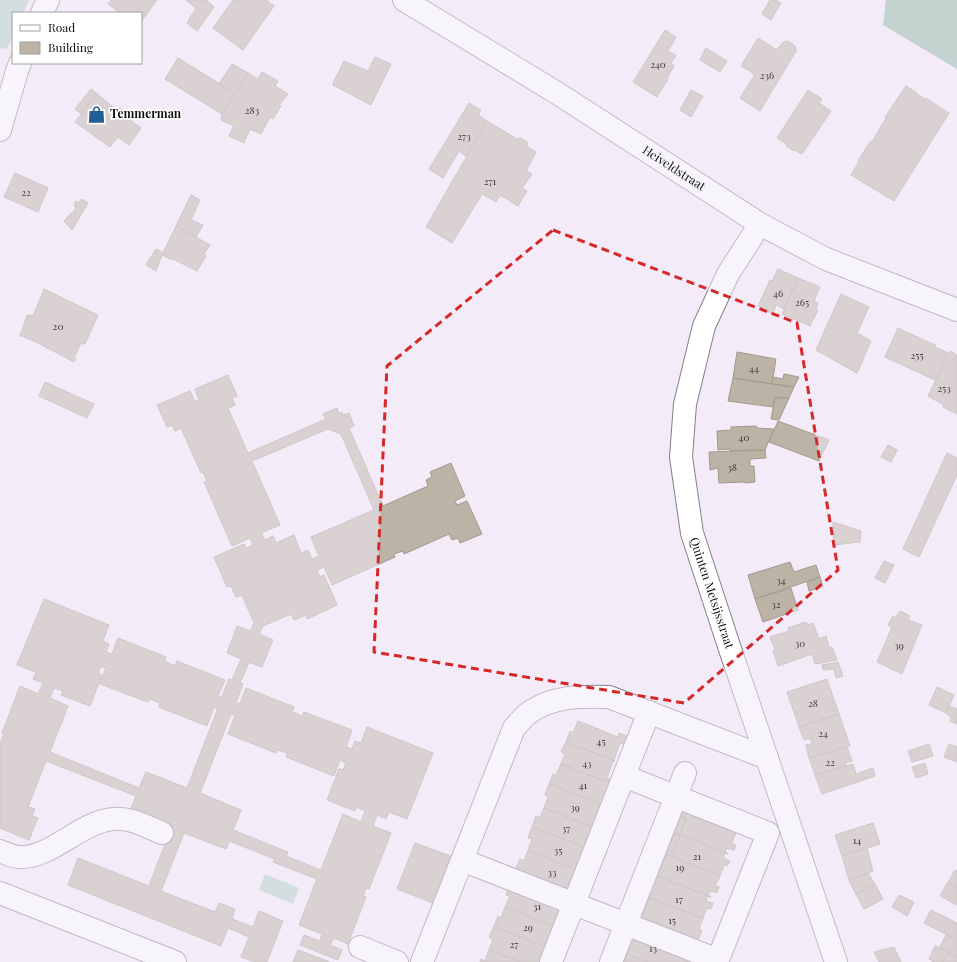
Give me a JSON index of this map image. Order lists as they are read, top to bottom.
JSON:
{
  "streets": {
    "street": ["Heiveldstraat", "Quinten Metsijsstraat"]
  },
  "crossings": [
    ["Heiveldstraat", "Quinten Metsijsstraat"]
  ],
  "places": {
    "shop": ["Temmerman"]
  },
  "house_numbers": [
    "240",
    "236",
    "283",
    "273",
    "271",
    "22",
    "46",
    "265",
    "20",
    "255",
    "44",
    "253",
    "40",
    "38",
    "34",
    "32",
    "30",
    "39",
    "28",
    "24",
    "45",
    "22",
    "43",
    "41",
    "39",
    "37",
    "14",
    "35",
    "21",
    "19",
    "33",
    "17",
    "31",
    "15",
    "29",
    "27",
    "13"
  ],
  "legend": ["Road", "Building"]
}
